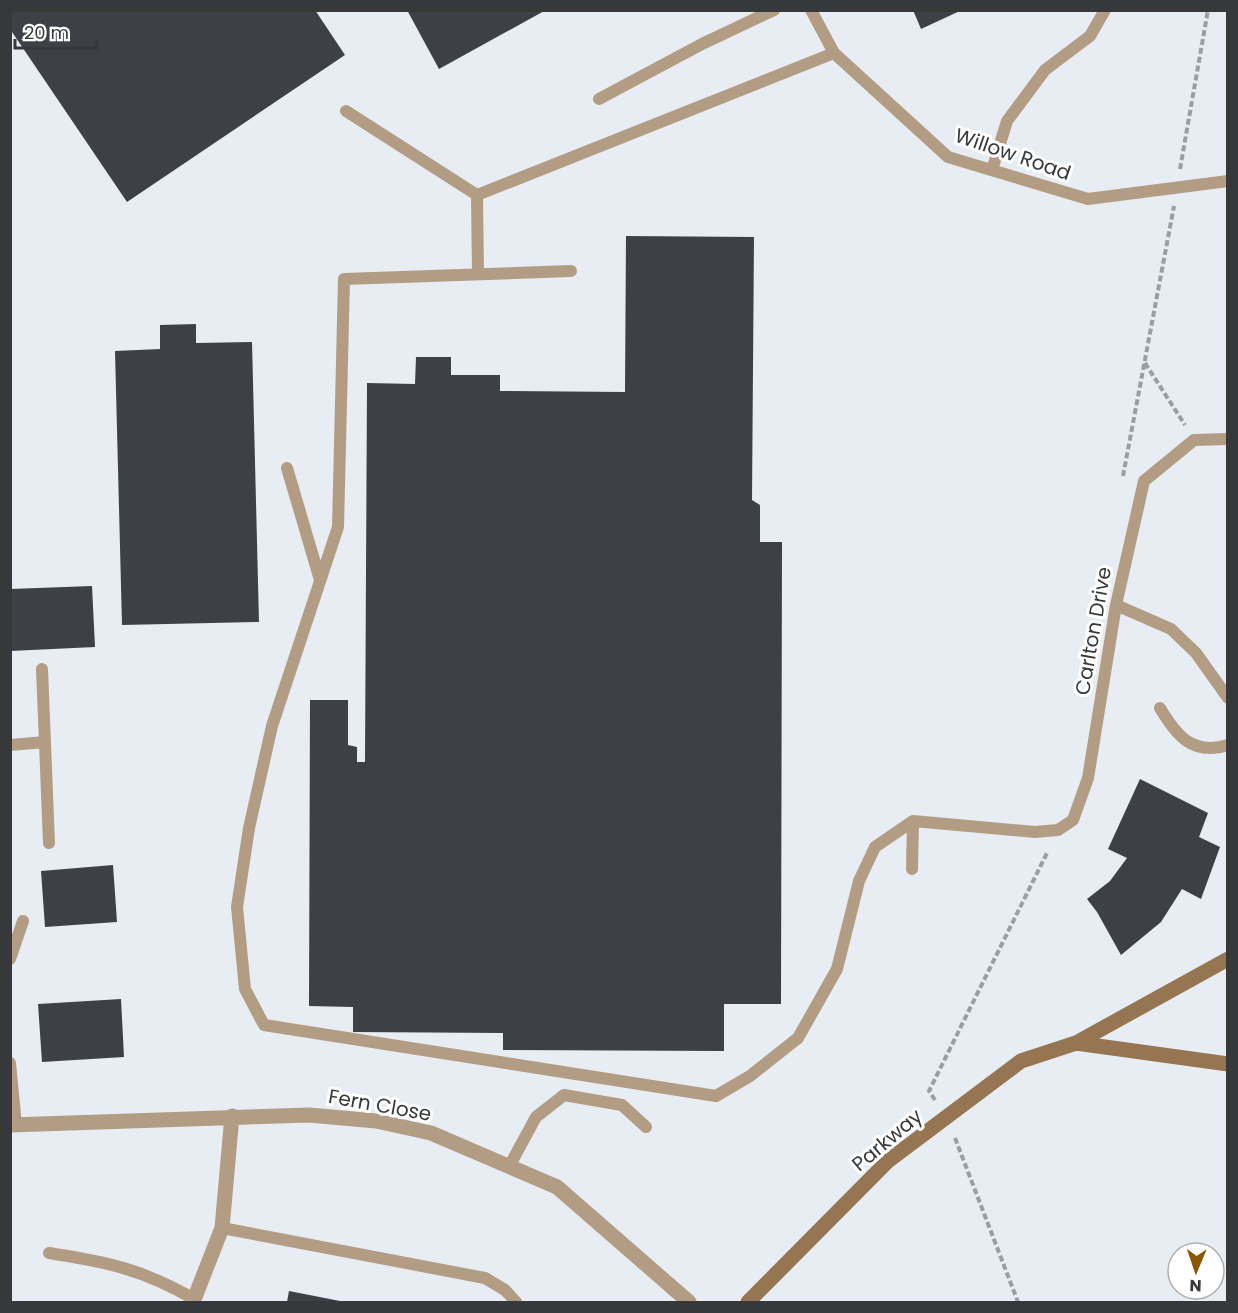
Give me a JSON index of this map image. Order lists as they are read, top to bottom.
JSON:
{
  "streets": {
    "street": ["Fern Close", "Parkway"],
    "lane": ["Willow Road", "Carlton Drive"]
  },
  "scale_bar": "20 m",
  "north": "bottom"
}
